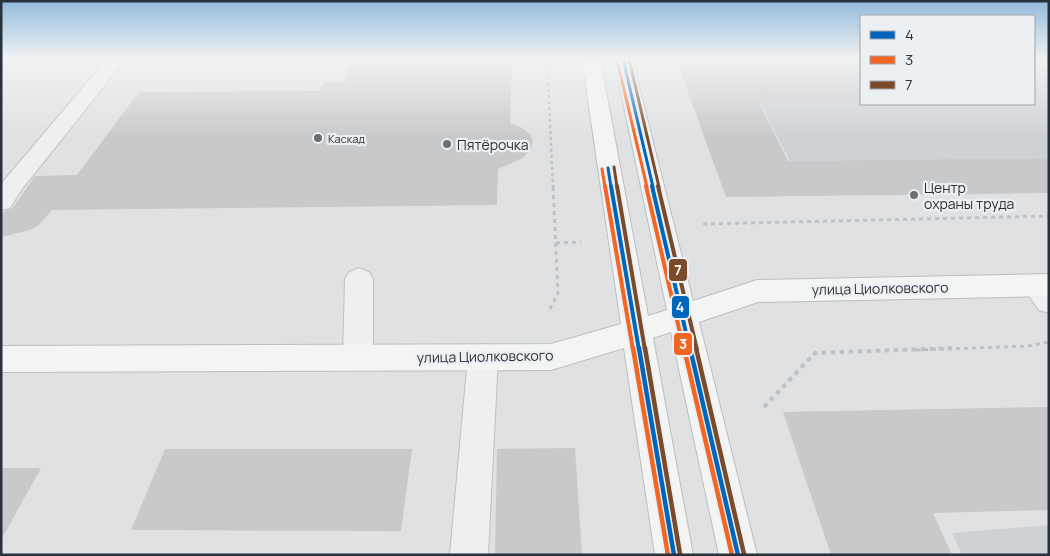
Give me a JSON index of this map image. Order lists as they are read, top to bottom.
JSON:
{
  "streets": {
    "main road": ["улица Циолковского"]
  },
  "places": ["Каскад", "Пятёрочка", "Центр охраны труда"],
  "lines": ["transit line 4", "transit line 3", "transit line 7"],
  "legend": ["4", "3", "7"]
}
